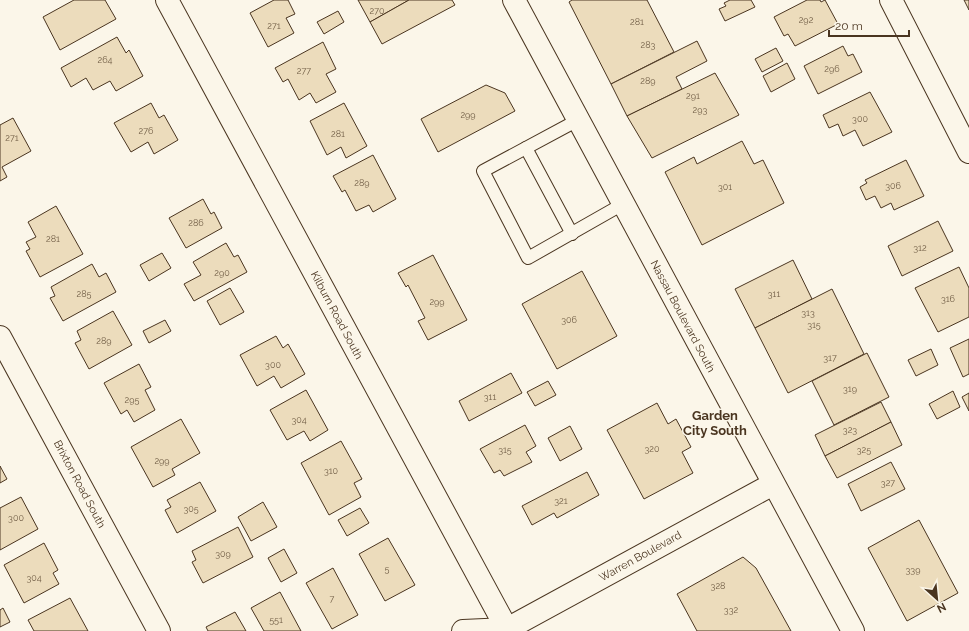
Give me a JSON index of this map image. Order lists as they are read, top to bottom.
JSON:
{
  "streets": {
    "street": [
      "Kilburn Road South",
      "Nassau Boulevard South",
      "Brixton Road South",
      "Warren Boulevard"
    ]
  },
  "crossings": [
    ["Kilburn Road South", "Warren Boulevard"],
    ["Nassau Boulevard South", "Warren Boulevard"]
  ],
  "districts": ["Garden City South"],
  "house_numbers": [
    "270",
    "292",
    "281",
    "271",
    "283",
    "264",
    "296",
    "277",
    "289",
    "291",
    "293",
    "299",
    "300",
    "276",
    "281",
    "271",
    "289",
    "306",
    "301",
    "286",
    "281",
    "312",
    "290",
    "285",
    "311",
    "316",
    "299",
    "313",
    "306",
    "315",
    "289",
    "317",
    "300",
    "319",
    "311",
    "295",
    "304",
    "323",
    "320",
    "315",
    "325",
    "299",
    "310",
    "327",
    "321",
    "305",
    "300",
    "309",
    "5",
    "339",
    "304",
    "328",
    "7",
    "332",
    "551"
  ],
  "scale_bar": "20 m",
  "north": "bottom right"
}
